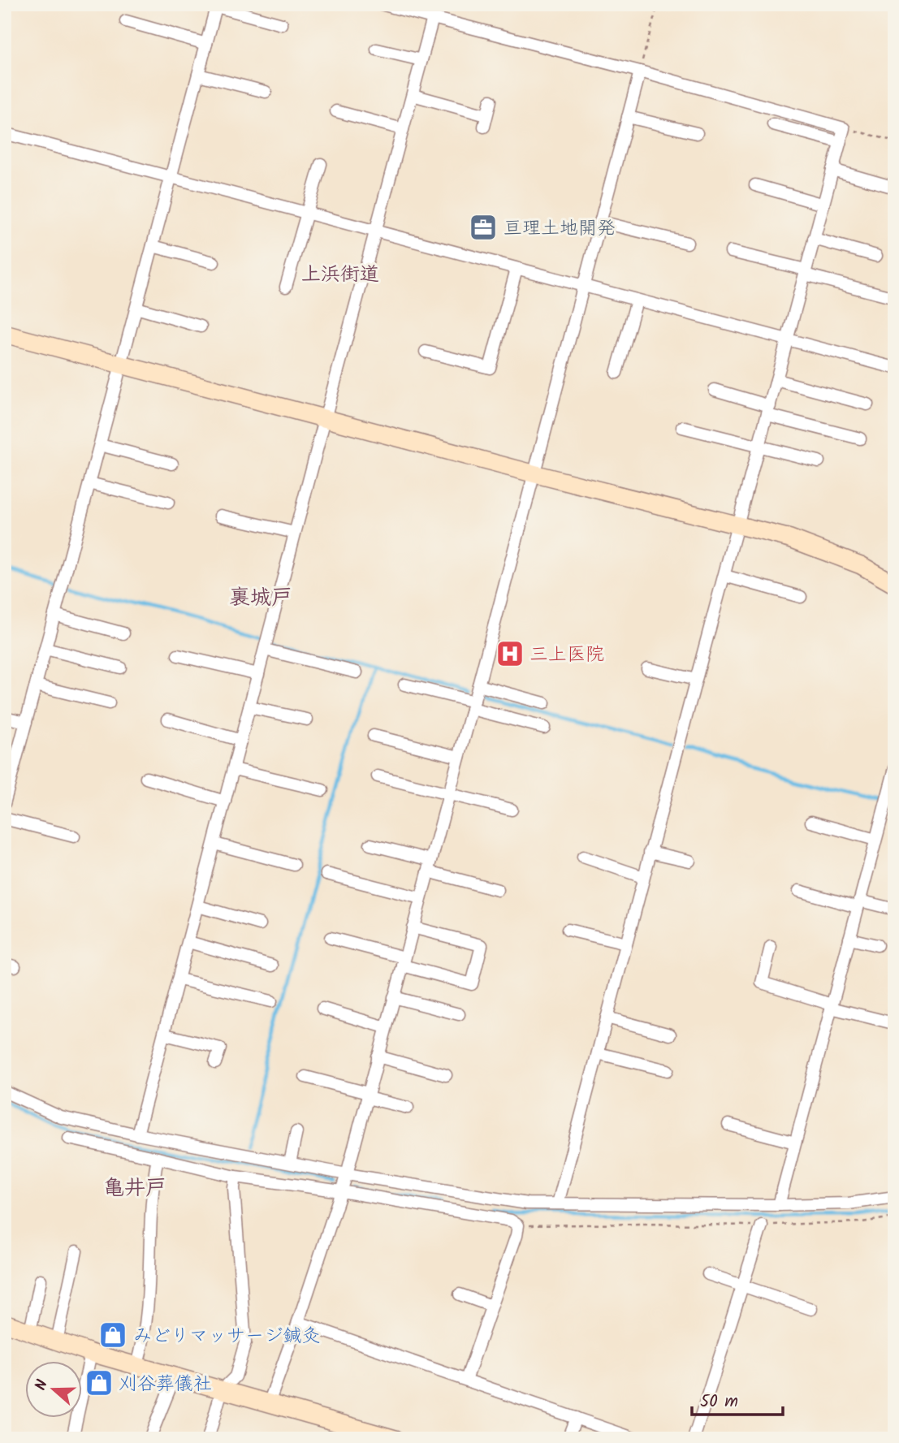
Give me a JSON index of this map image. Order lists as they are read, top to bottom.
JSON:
{
  "districts": ["上浜街道", "裏城戸", "亀井戸"],
  "places": {
    "office": ["亘理土地開発"],
    "hospital": ["三上医院"],
    "shop": ["みどりマッサージ鍼灸", "刈谷葬儀社"]
  },
  "scale_bar": "50 m",
  "north": "left"
}
